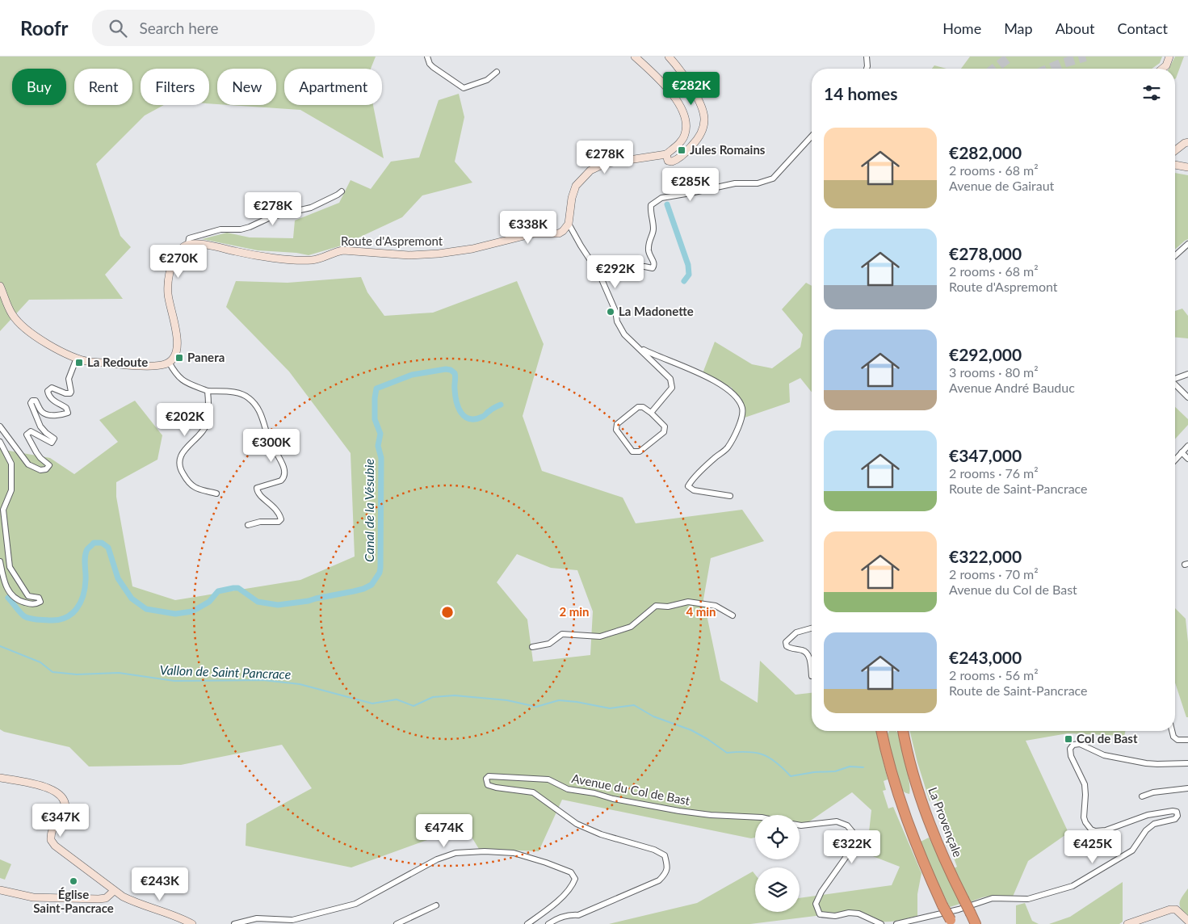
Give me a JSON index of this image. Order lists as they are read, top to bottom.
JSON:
{
  "streets": {
    "highway": ["La Provençale"],
    "street": ["Route d'Aspremont", "Avenue du Col de Bast"]
  },
  "water": ["Canal de la Vésubie", "Vallon de Saint Pancrace"],
  "places": {
    "transit": [
      "Jules Romains",
      "Panera",
      "La Redoute",
      "Col de Bast"
    ],
    "other": ["La Madonette", "Église Saint-Pancrace"]
  },
  "page": {
    "header": "Roofr",
    "search": "Search here",
    "nav": [
      "Home",
      "Map",
      "About",
      "Contact"
    ],
    "chip": [
      "Buy",
      "Rent",
      "Filters",
      "New",
      "Apartment"
    ],
    "heading": "14 homes",
    "price": [
      "€282K",
      "€278K",
      "€285K",
      "€278K",
      "€338K",
      "€270K",
      "€292K",
      "€202K",
      "€300K",
      "€347K",
      "€474K",
      "€322K",
      "€425K",
      "€243K"
    ],
    "list": [
      {
        "name": "€282,000",
        "note": "2 rooms · 68 m² · Avenue de Gairaut"
      },
      {
        "name": "€278,000",
        "note": "2 rooms · 68 m² · Route d'Aspremont"
      },
      {
        "name": "€292,000",
        "note": "3 rooms · 80 m² · Avenue André Bauduc"
      },
      {
        "name": "€347,000",
        "note": "2 rooms · 76 m² · Route de Saint-Pancrace"
      },
      {
        "name": "€322,000",
        "note": "2 rooms · 70 m² · Avenue du Col de Bast"
      },
      {
        "name": "€243,000",
        "note": "2 rooms · 56 m² · Route de Saint-Pancrace"
      }
    ]
  },
  "rings": ["2 min", "4 min"]
}
